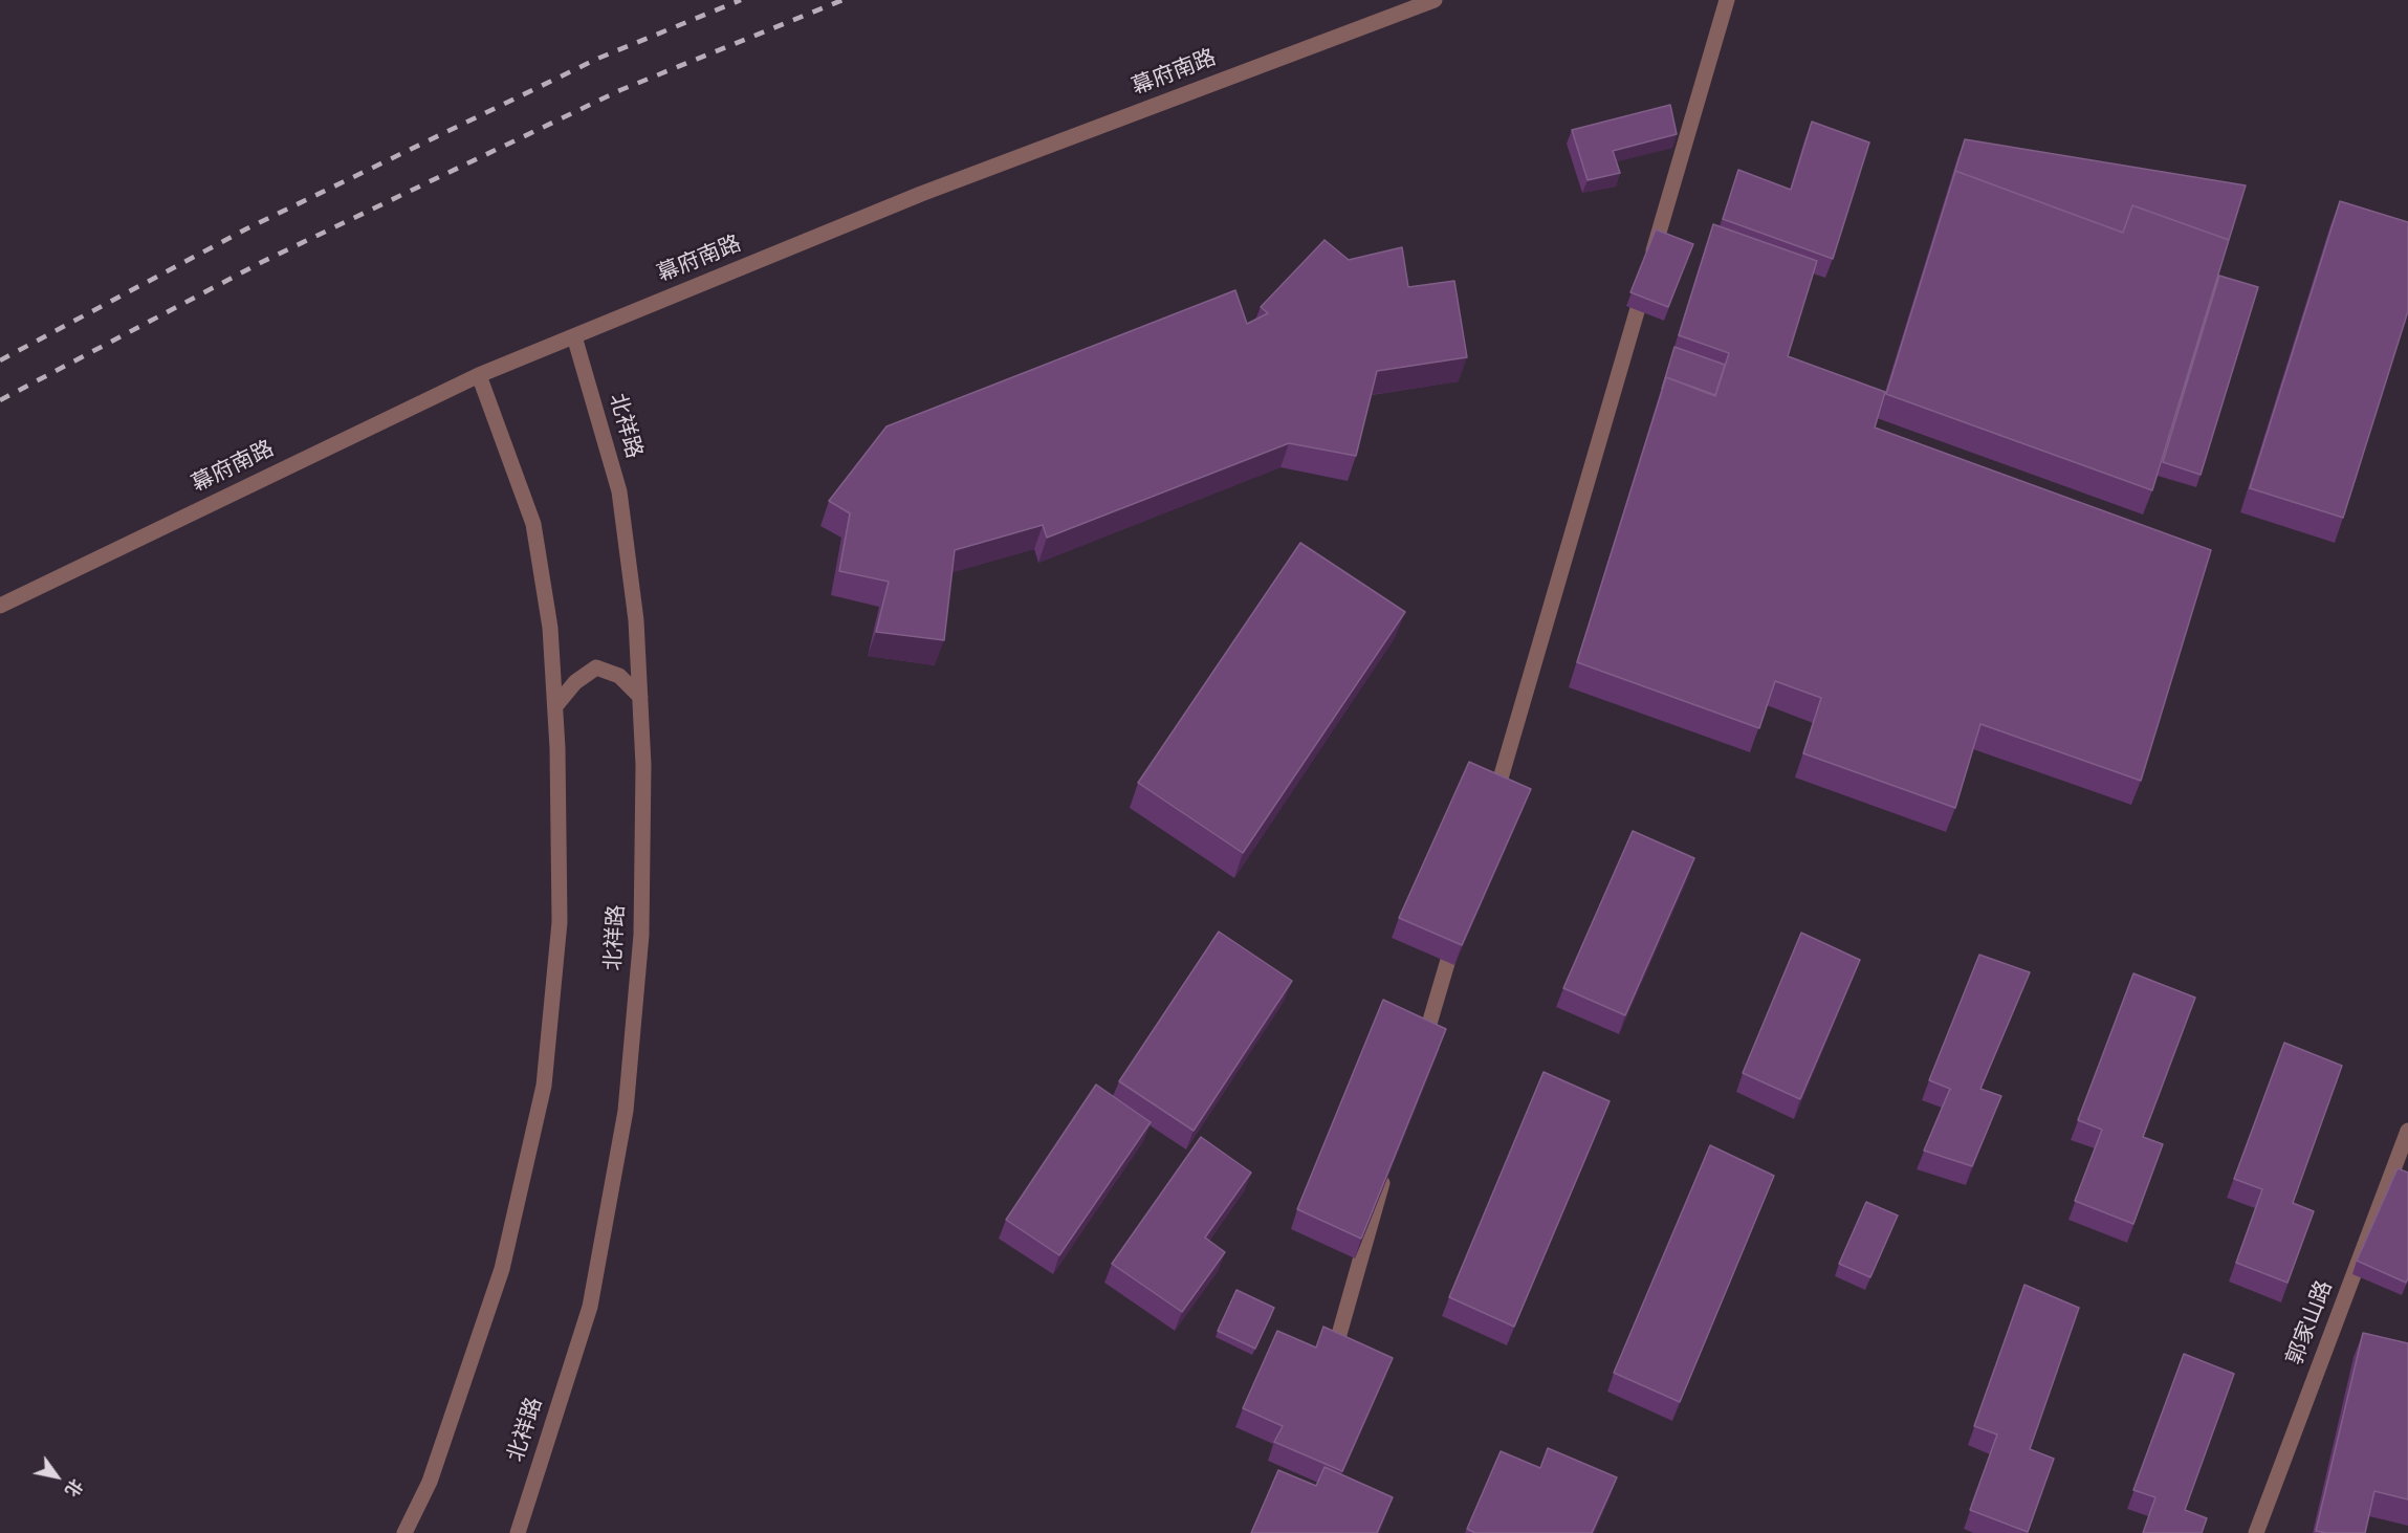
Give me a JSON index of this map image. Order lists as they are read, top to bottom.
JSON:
{
  "streets": {
    "street": ["幕府南路", "北祥路", "郭家山路"]
  },
  "crossings": [
    ["幕府南路", "北祥路"]
  ],
  "north": "bottom right"
}
